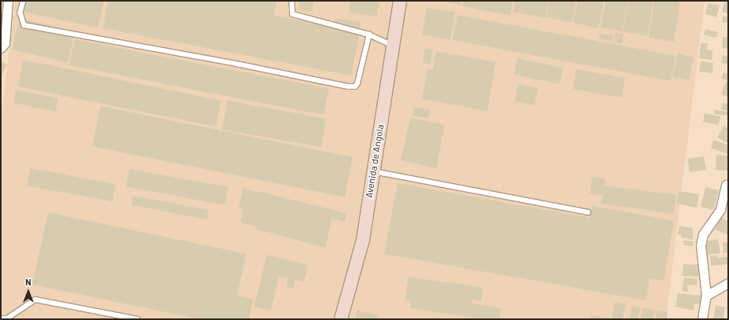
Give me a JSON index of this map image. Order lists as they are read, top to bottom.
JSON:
{
  "streets": {
    "main road": ["Avenida de Angola"]
  },
  "north": "top"
}
